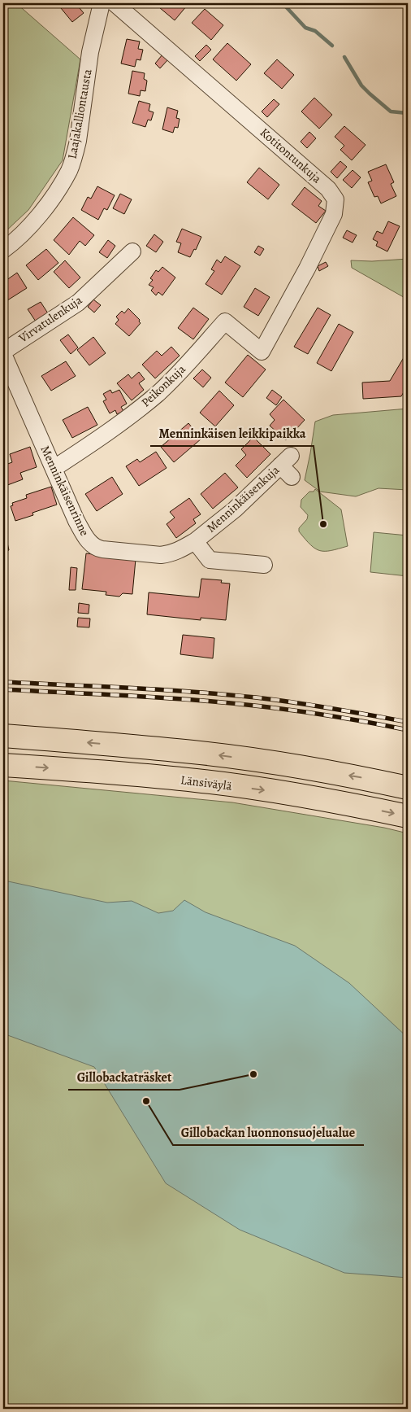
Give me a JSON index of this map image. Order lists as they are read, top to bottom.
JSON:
{
  "streets": {
    "highway": ["Länsiväylä"],
    "street": [
      "Laajakalliontausta",
      "Kotitontunkuja",
      "Virvatulenkuja",
      "Peikonkuja",
      "Menninkäisenrinne",
      "Menninkäisenkuja"
    ]
  },
  "crossings": [
    ["Kotitontunkuja", "Peikonkuja"],
    ["Virvatulenkuja", "Menninkäisenrinne"],
    ["Peikonkuja", "Menninkäisenrinne"],
    ["Menninkäisenrinne", "Menninkäisenkuja"]
  ],
  "places": ["Menninkäisen leikkipaikka", "Gillobackaträsket", "Gillobackan luonnonsuojelualue"]
}
